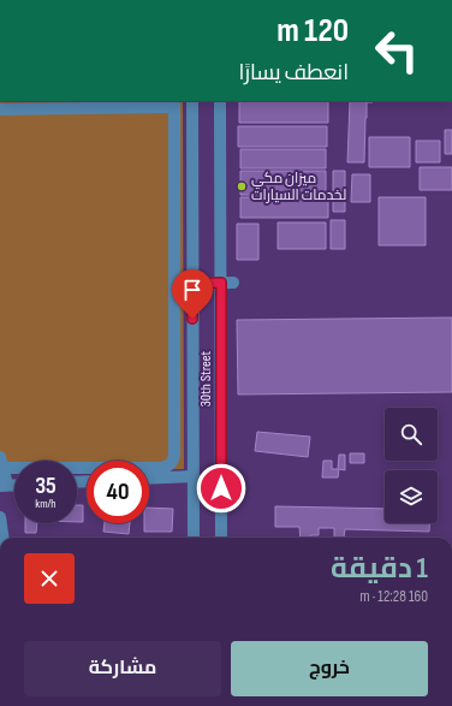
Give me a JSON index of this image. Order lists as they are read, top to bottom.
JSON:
{
  "streets": {
    "street": ["30th Street"]
  },
  "places": ["ميزان مكي لخدمات السيارات"],
  "page": {
    "turn": ["120 m", "انعطف يسارًا"],
    "speed": "35 km/h",
    "limit": "40",
    "heading": ["1 دقيقة", "160 m · 12:28"],
    "buttons": ["خروج", "مشاركة"]
  }
}
